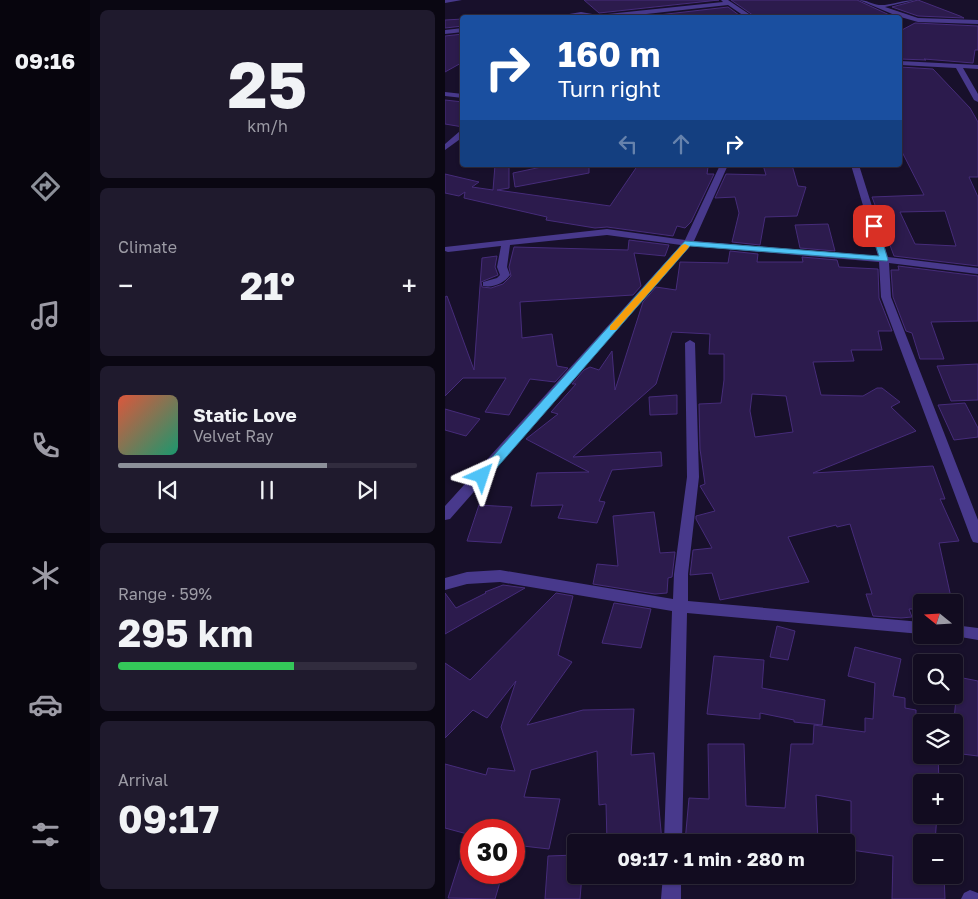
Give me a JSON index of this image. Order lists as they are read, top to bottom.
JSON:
{
  "north": "left",
  "page": {
    "tabs": "09:16",
    "tile": [
      ["25", "km/h"],
      "Climate",
      ["Range · 59%", "295 km"],
      ["Arrival", "09:17"]
    ],
    "turn": ["160 m", "Turn right"],
    "heat": ["−", "21°", "+"],
    "song": ["Static Love", "Velvet Ray"],
    "map_buttons": ["+", "−"],
    "limit": "30",
    "trip": "09:17 · 1 min · 280 m"
  }
}
